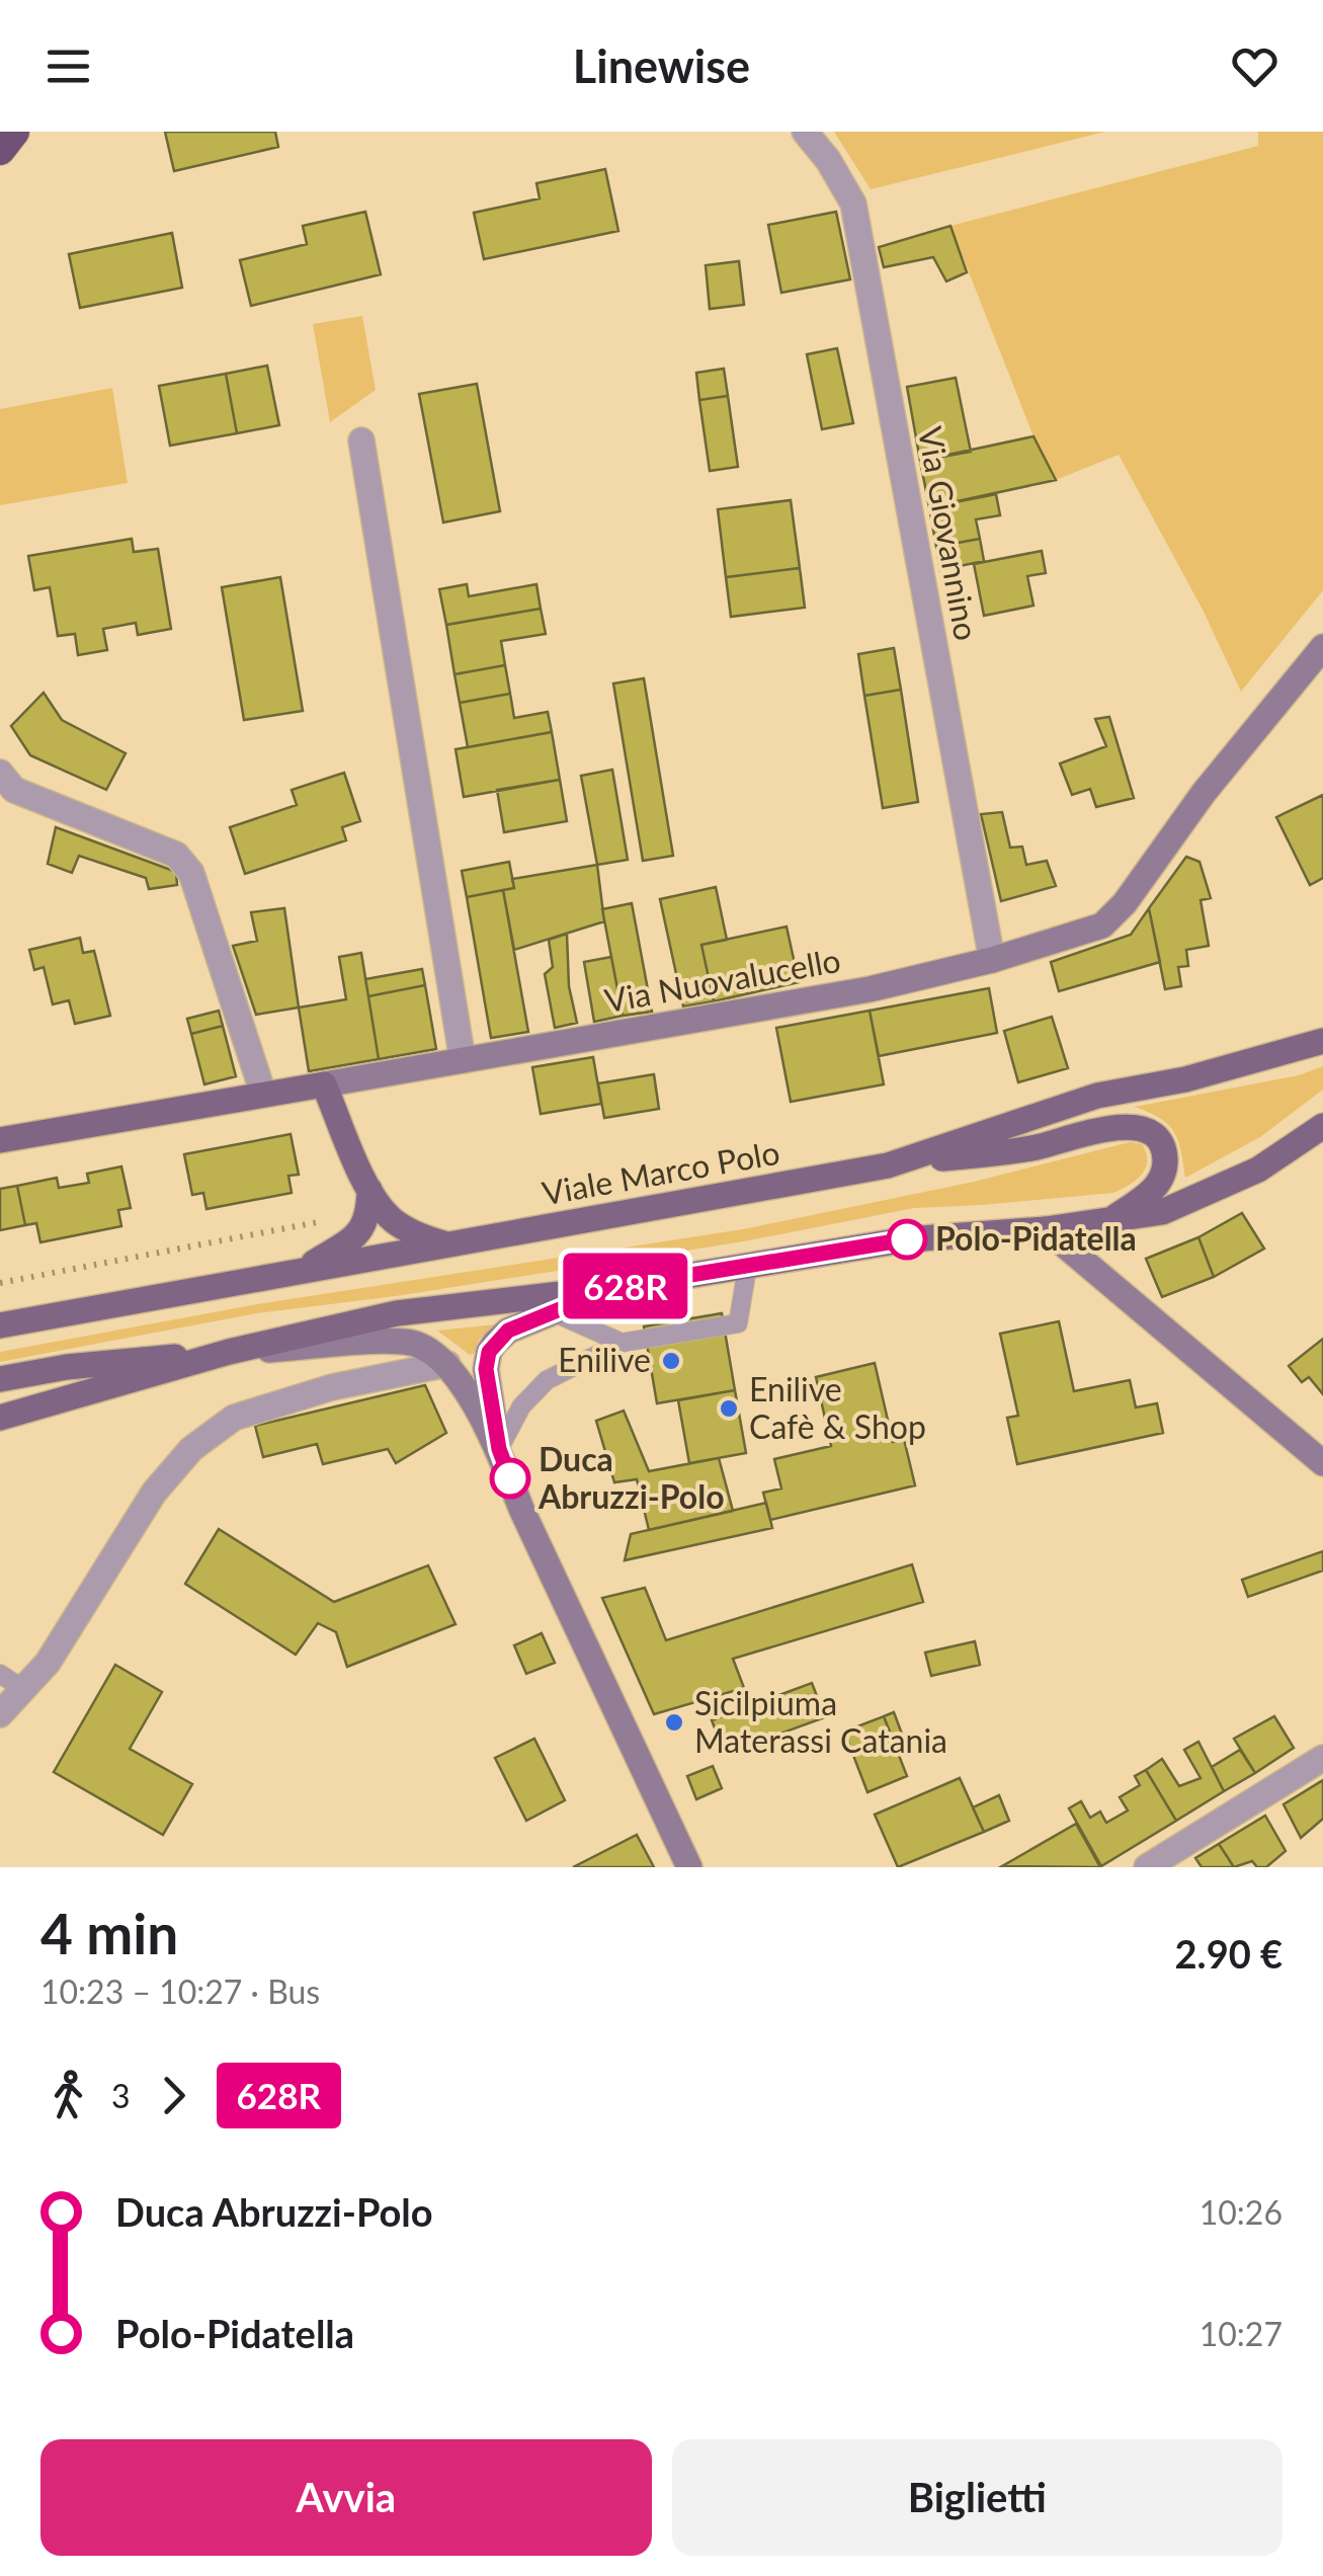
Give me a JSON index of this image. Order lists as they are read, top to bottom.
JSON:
{
  "streets": {
    "main road": ["Via Nuovalucello", "Viale Marco Polo"],
    "street": ["Via Giovannino"]
  },
  "crossings": [
    ["Via Giovannino", "Via Nuovalucello"]
  ],
  "places": [
    "Polo-Pidatella",
    "Enilive",
    "Enilive Cafè & Shop",
    "Duca Abruzzi-Polo",
    "Sicilpiuma Materassi Catania"
  ],
  "lines": ["bus line 628R"],
  "page": {
    "header": "Linewise",
    "on_map": "628R",
    "heading": ["4 min", "10:23 – 10:27 · Bus", "2.90 €"],
    "legs": ["3", "628R"],
    "list": [
      {
        "name": "Duca Abruzzi-Polo",
        "value": "10:26"
      },
      {
        "name": "Polo-Pidatella",
        "value": "10:27"
      }
    ],
    "buttons": ["Avvia", "Biglietti"]
  }
}
